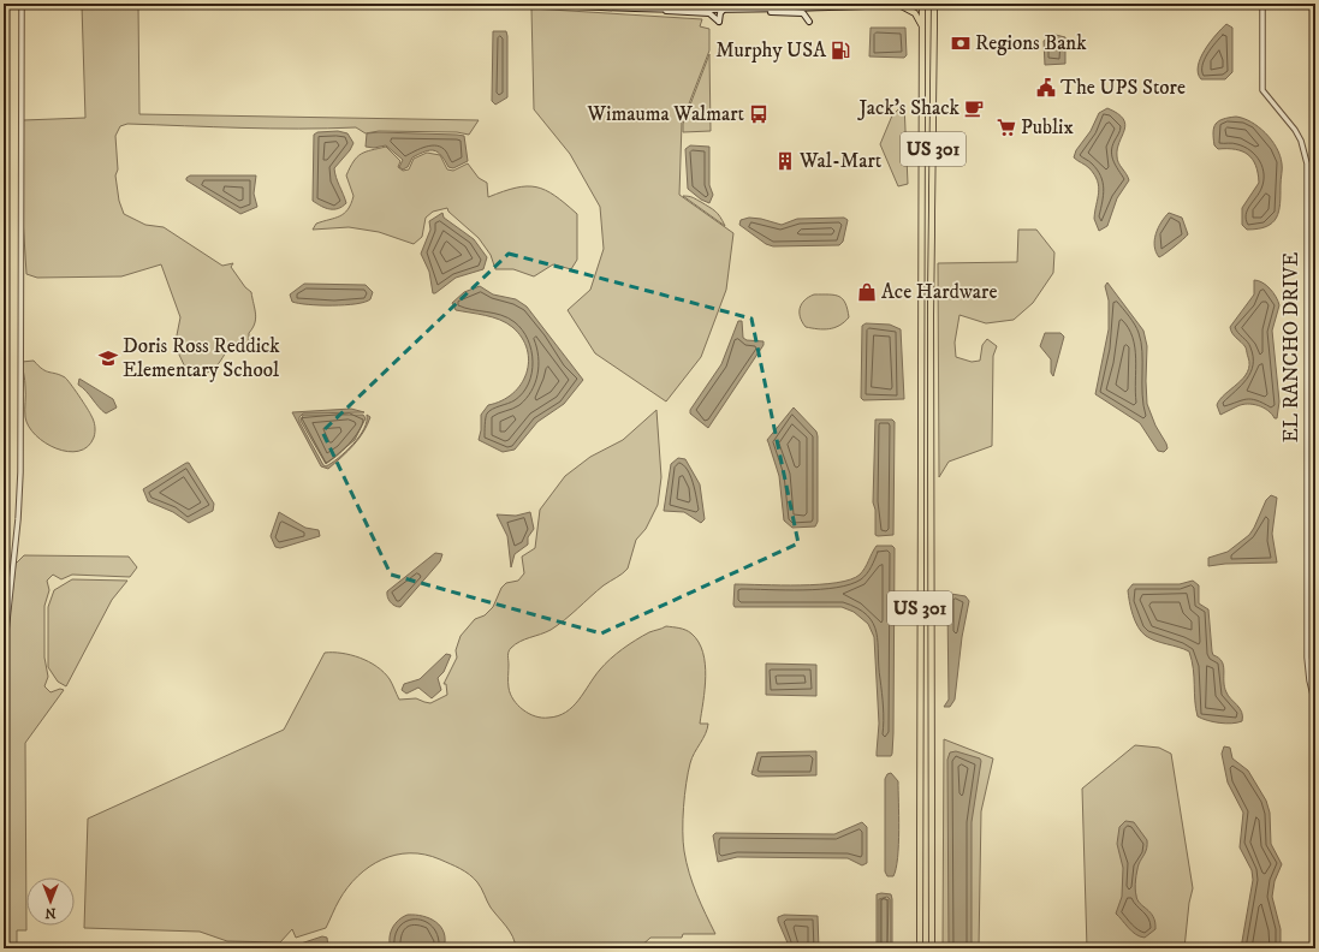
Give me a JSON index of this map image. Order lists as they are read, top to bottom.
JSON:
{
  "streets": {
    "main road": ["US 301"],
    "street": ["EL RANCHO DRIVE"]
  },
  "places": {
    "bank": ["Regions Bank"],
    "fuel station": ["Murphy USA"],
    "public building": ["The UPS Store"],
    "cafe": ["Jack's Shack"],
    "bus stop": ["Wimauma Walmart"],
    "supermarket": ["Publix"],
    "building": ["Wal-Mart"],
    "shop": ["Ace Hardware"],
    "school or university": ["Doris Ross Reddick Elementary School"]
  },
  "north": "bottom"
}
